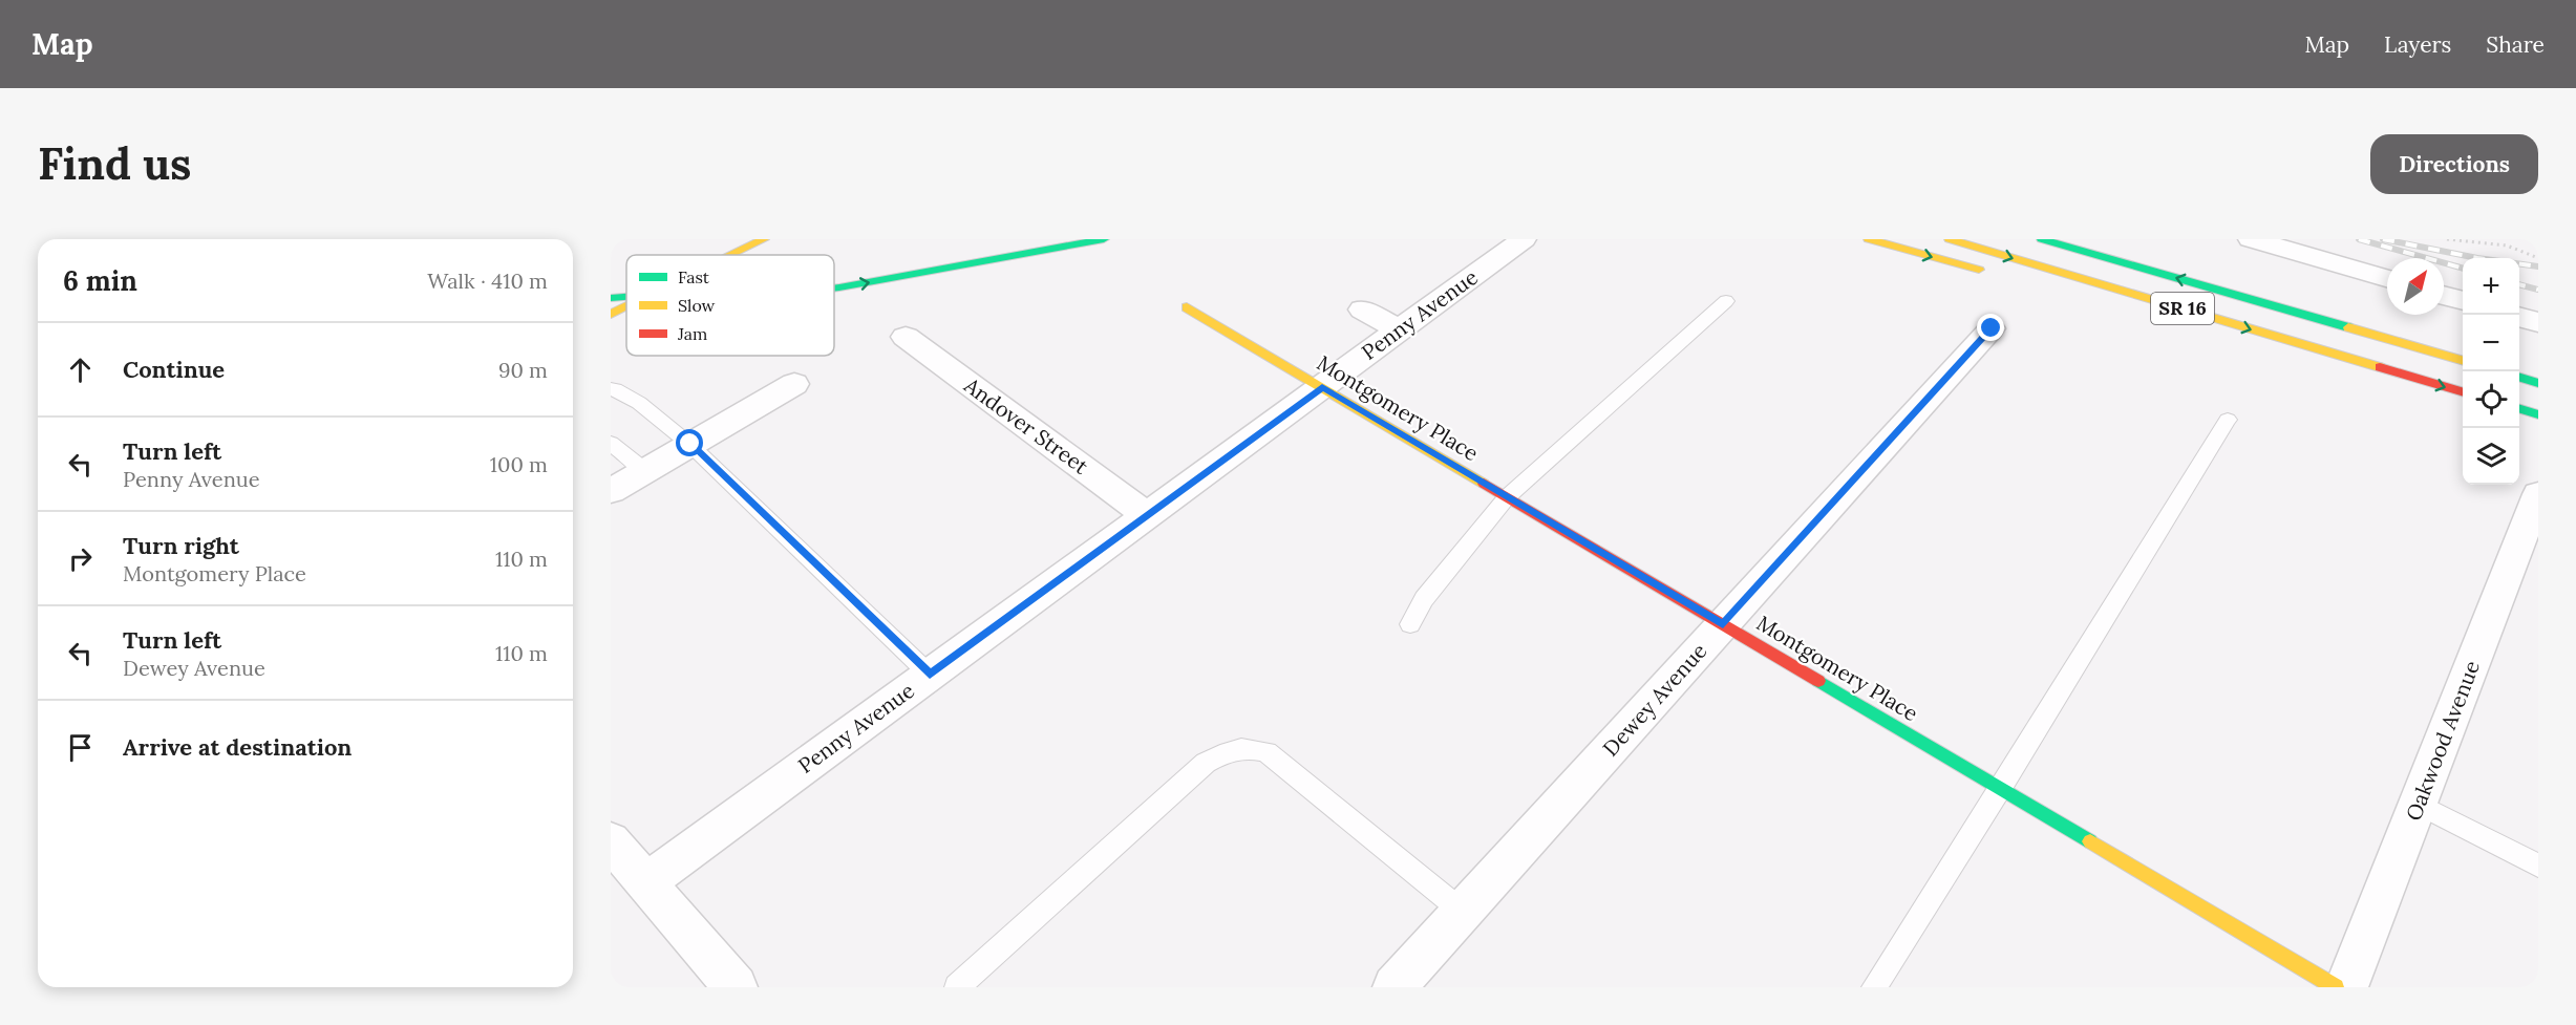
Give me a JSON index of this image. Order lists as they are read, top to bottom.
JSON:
{
  "streets": {
    "main road": ["SR 16", "Montgomery Place"],
    "street": [
      "Penny Avenue",
      "Andover Street",
      "Dewey Avenue",
      "Oakwood Avenue"
    ]
  },
  "crossings": [
    ["Penny Avenue", "Montgomery Place"],
    ["Penny Avenue", "Andover Street"],
    ["Montgomery Place", "Dewey Avenue"]
  ],
  "legend": ["Fast", "Slow", "Jam"],
  "north": "top right",
  "page": {
    "header": "Map",
    "nav": ["Map", "Layers", "Share"],
    "buttons": "Directions",
    "title": "Find us",
    "heading": ["6 min", "Walk · 410 m"],
    "map_buttons": ["+", "−"],
    "list": [
      ["Continue", "90 m"],
      ["Turn left", "Penny Avenue", "100 m"],
      ["Turn right", "Montgomery Place", "110 m"],
      ["Turn left", "Dewey Avenue", "110 m"],
      "Arrive at destination"
    ]
  }
}
